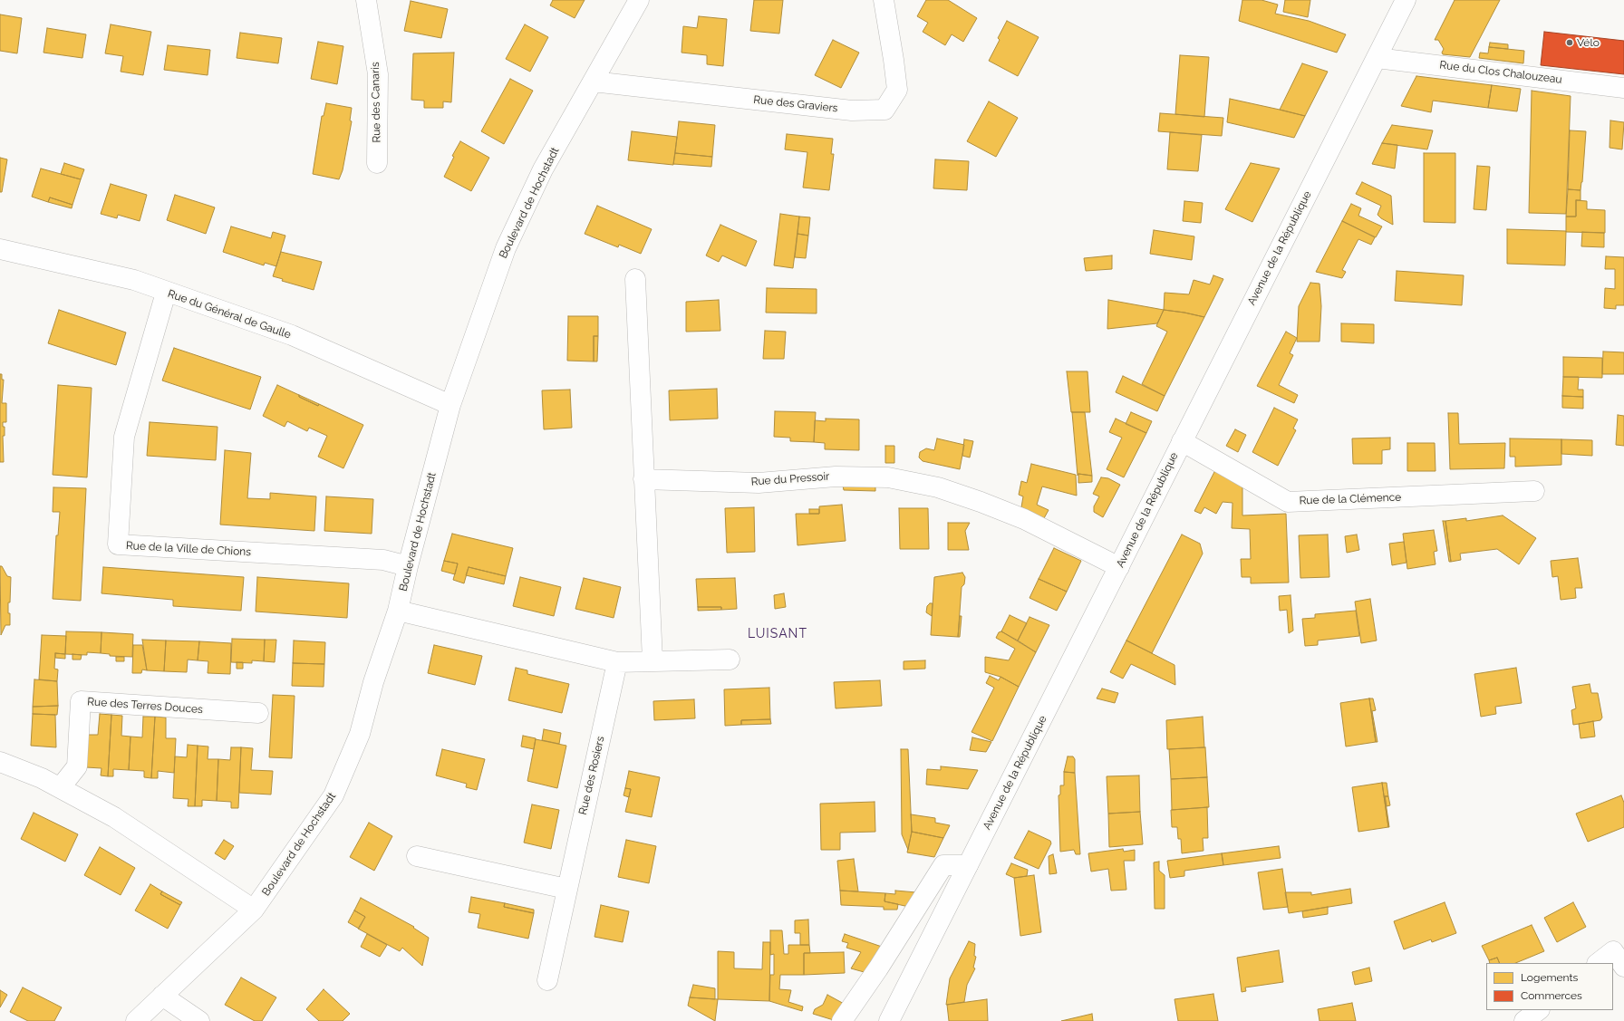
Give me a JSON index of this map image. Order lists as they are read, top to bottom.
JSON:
{
  "streets": {
    "street": [
      "Rue du Clos Chalouzeau",
      "Rue des Canaris",
      "Rue des Graviers",
      "Boulevard de Hochstadt",
      "Avenue de la République",
      "Rue du Général de Gaulle",
      "Rue du Pressoir",
      "Rue de la Clémence",
      "Rue de la Ville de Chions",
      "Rue des Terres Douces",
      "Rue des Rosiers"
    ]
  },
  "crossings": [
    ["Rue du Clos Chalouzeau", "Avenue de la République"],
    ["Rue des Graviers", "Boulevard de Hochstadt"],
    ["Boulevard de Hochstadt", "Rue du Général de Gaulle"],
    ["Boulevard de Hochstadt", "Rue de la Ville de Chions"],
    ["Avenue de la République", "Rue du Pressoir"],
    ["Avenue de la République", "Rue de la Clémence"],
    ["Rue du Général de Gaulle", "Rue de la Ville de Chions"]
  ],
  "districts": ["LUISANT"],
  "places": ["Vélo"],
  "legend": ["Logements", "Commerces"]
}
